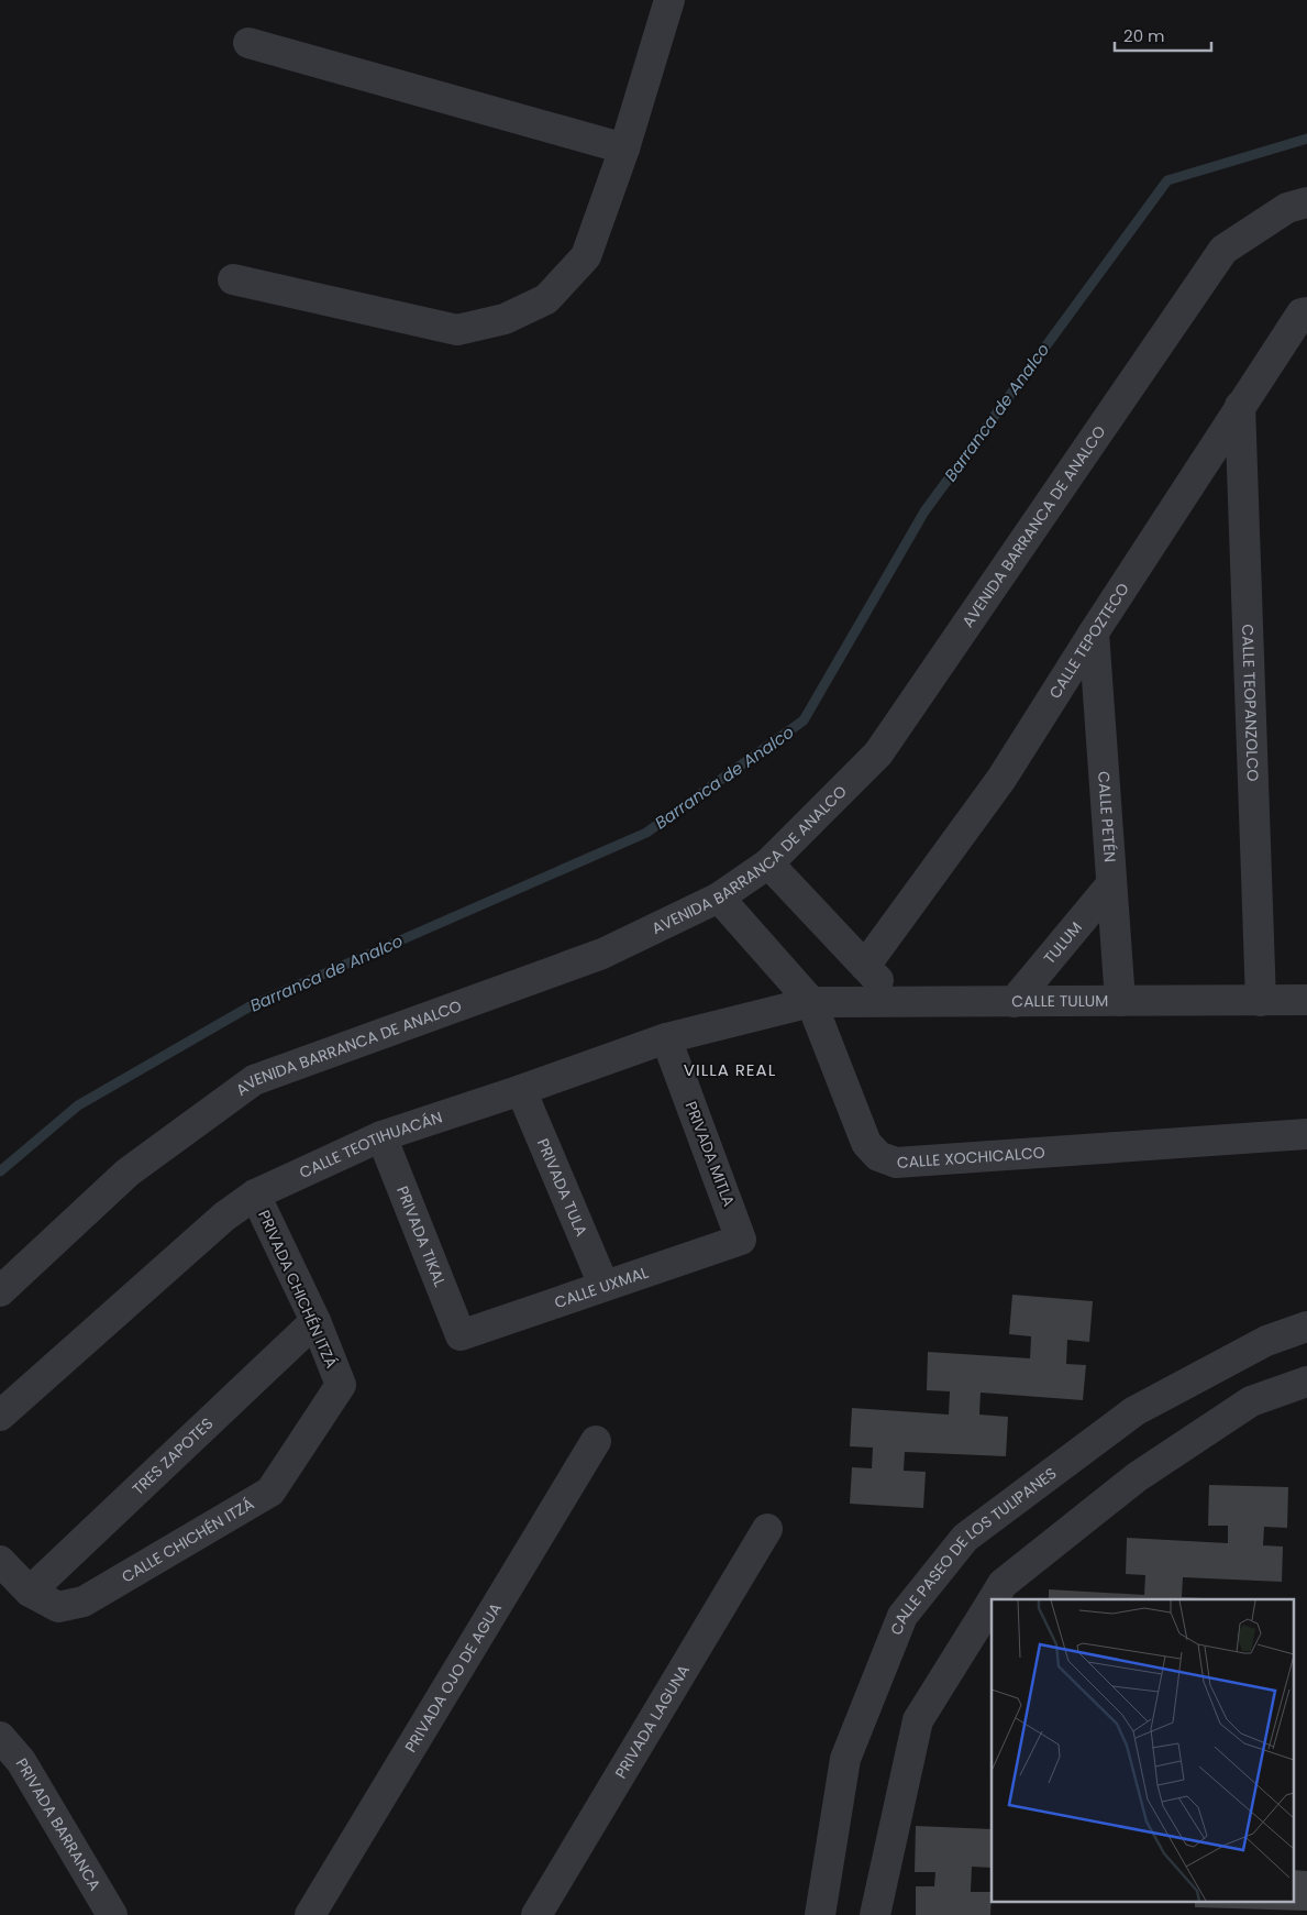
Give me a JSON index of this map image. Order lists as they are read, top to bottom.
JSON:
{
  "streets": {
    "street": [
      "AVENIDA BARRANCA DE ANALCO",
      "CALLE TEPOZTECO",
      "CALLE TEOPANZOLCO",
      "CALLE PETÉN",
      "TULUM",
      "CALLE TULUM",
      "CALLE TEOTIHUACÁN",
      "PRIVADA MITLA",
      "CALLE XOCHICALCO",
      "PRIVADA TULA",
      "PRIVADA TIKAL",
      "CALLE UXMAL",
      "PRIVADA CHICHÉN ITZÁ",
      "TRES ZAPOTES",
      "CALLE CHICHÉN ITZÁ",
      "CALLE PASEO DE LOS TULIPANES",
      "PRIVADA OJO DE AGUA",
      "PRIVADA LAGUNA",
      "PRIVADA BARRANCA"
    ]
  },
  "crossings": [
    ["AVENIDA BARRANCA DE ANALCO", "CALLE XOCHICALCO"],
    ["CALLE TEPOZTECO", "CALLE TEOPANZOLCO"],
    ["CALLE TEPOZTECO", "CALLE PETÉN"],
    ["CALLE TEOPANZOLCO", "CALLE TULUM"],
    ["CALLE PETÉN", "TULUM"],
    ["CALLE PETÉN", "CALLE TULUM"],
    ["TULUM", "CALLE TULUM"],
    ["CALLE TULUM", "CALLE TEOTIHUACÁN"],
    ["CALLE TULUM", "CALLE XOCHICALCO"],
    ["CALLE TEOTIHUACÁN", "PRIVADA MITLA"],
    ["CALLE TEOTIHUACÁN", "CALLE XOCHICALCO"],
    ["CALLE TEOTIHUACÁN", "PRIVADA TULA"],
    ["CALLE TEOTIHUACÁN", "PRIVADA TIKAL"],
    ["CALLE TEOTIHUACÁN", "PRIVADA CHICHÉN ITZÁ"],
    ["PRIVADA MITLA", "CALLE UXMAL"],
    ["PRIVADA TULA", "CALLE UXMAL"],
    ["PRIVADA TIKAL", "CALLE UXMAL"],
    ["PRIVADA CHICHÉN ITZÁ", "TRES ZAPOTES"],
    ["PRIVADA CHICHÉN ITZÁ", "CALLE CHICHÉN ITZÁ"],
    ["TRES ZAPOTES", "CALLE CHICHÉN ITZÁ"]
  ],
  "districts": ["VILLA REAL"],
  "water": ["Barranca de Analco"],
  "scale_bar": "20 m"
}
